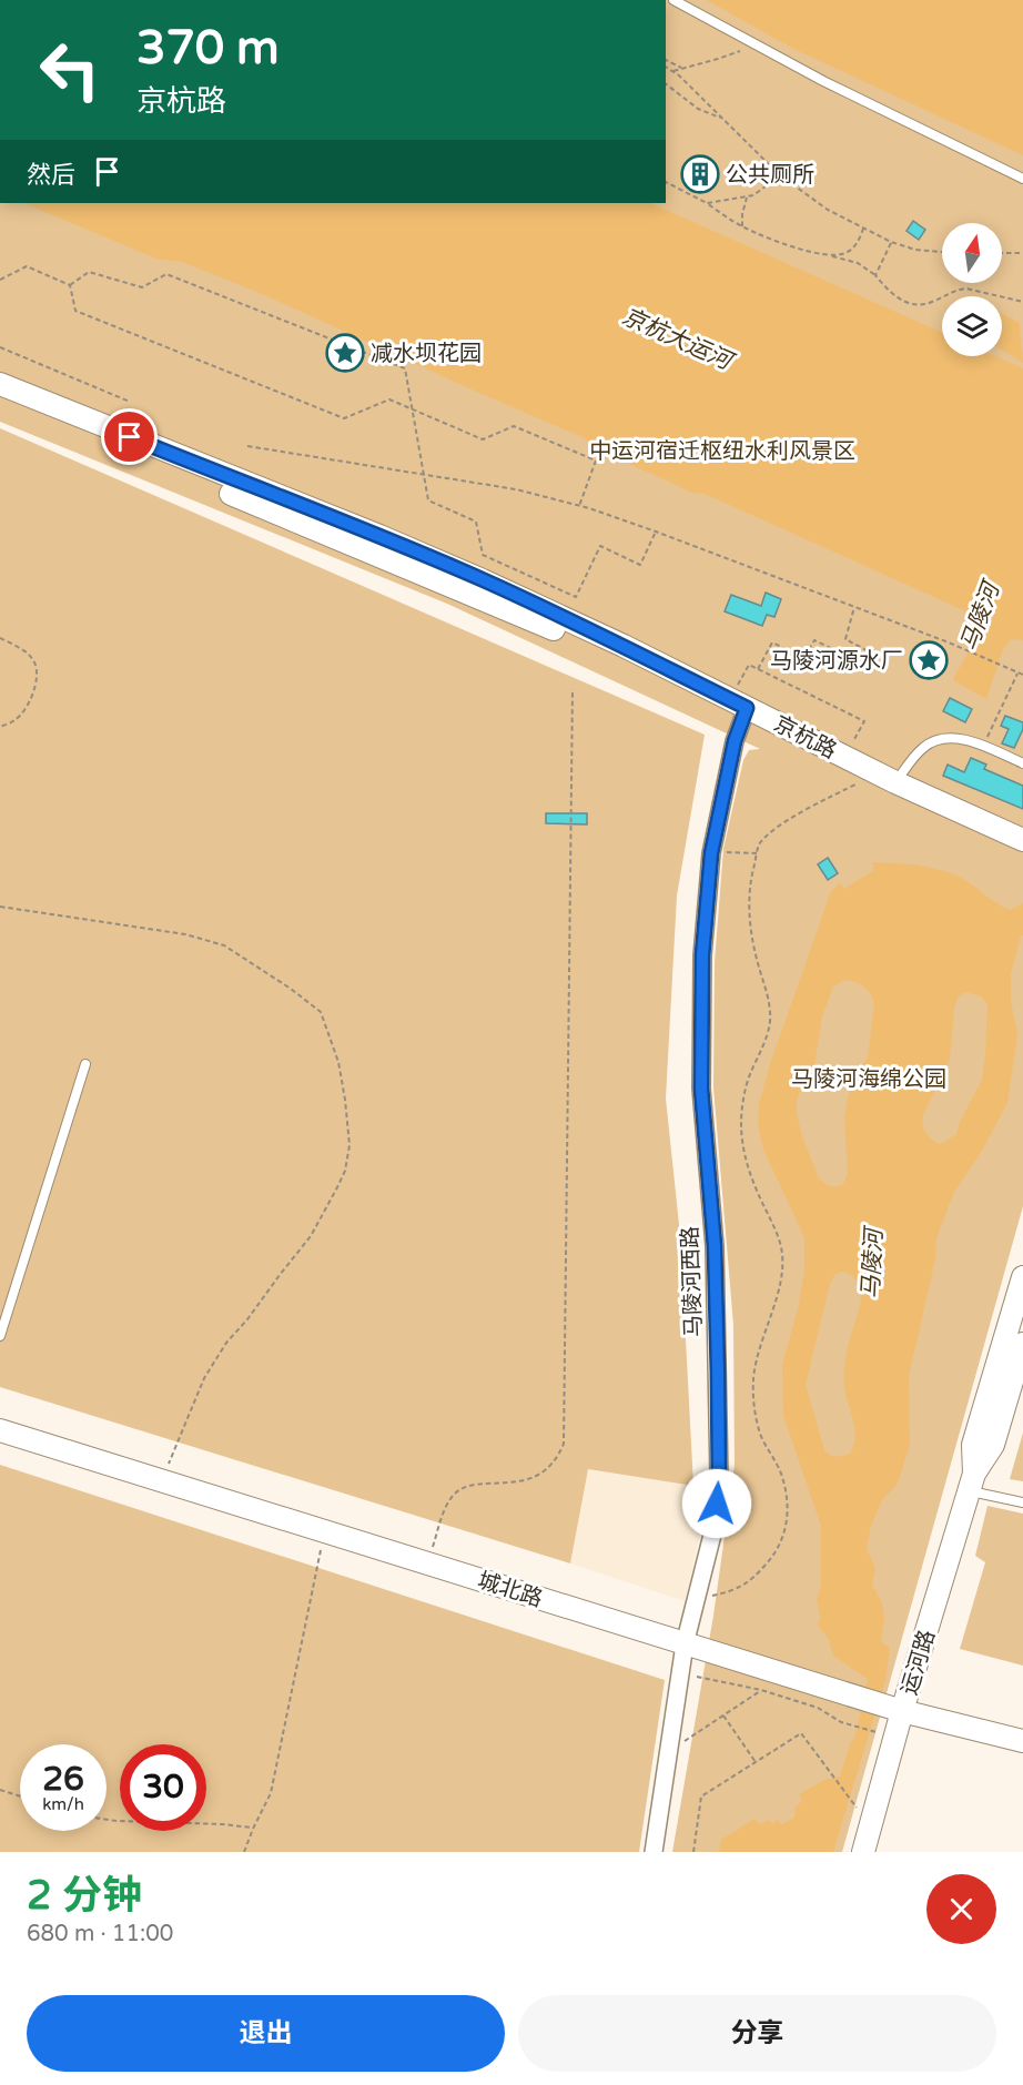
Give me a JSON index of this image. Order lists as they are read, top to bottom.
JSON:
{
  "streets": {
    "street": [
      "京杭路",
      "马陵河西路",
      "城北路",
      "运河路"
    ]
  },
  "crossings": [
    ["京杭路", "马陵河西路"],
    ["马陵河西路", "城北路"],
    ["城北路", "运河路"]
  ],
  "water": ["京杭大运河", "马陵河"],
  "parks": ["中运河宿迁枢纽水利风景区", "马陵河海绵公园"],
  "places": {
    "building": ["公共厕所"],
    "place": ["减水坝花园", "马陵河源水厂"]
  },
  "north": "top",
  "page": {
    "turn": ["370 m", "京杭路"],
    "then": "然后",
    "speed": "26 km/h",
    "limit": "30",
    "heading": ["2 分钟", "680 m · 11:00"],
    "buttons": ["退出", "分享"]
  }
}
